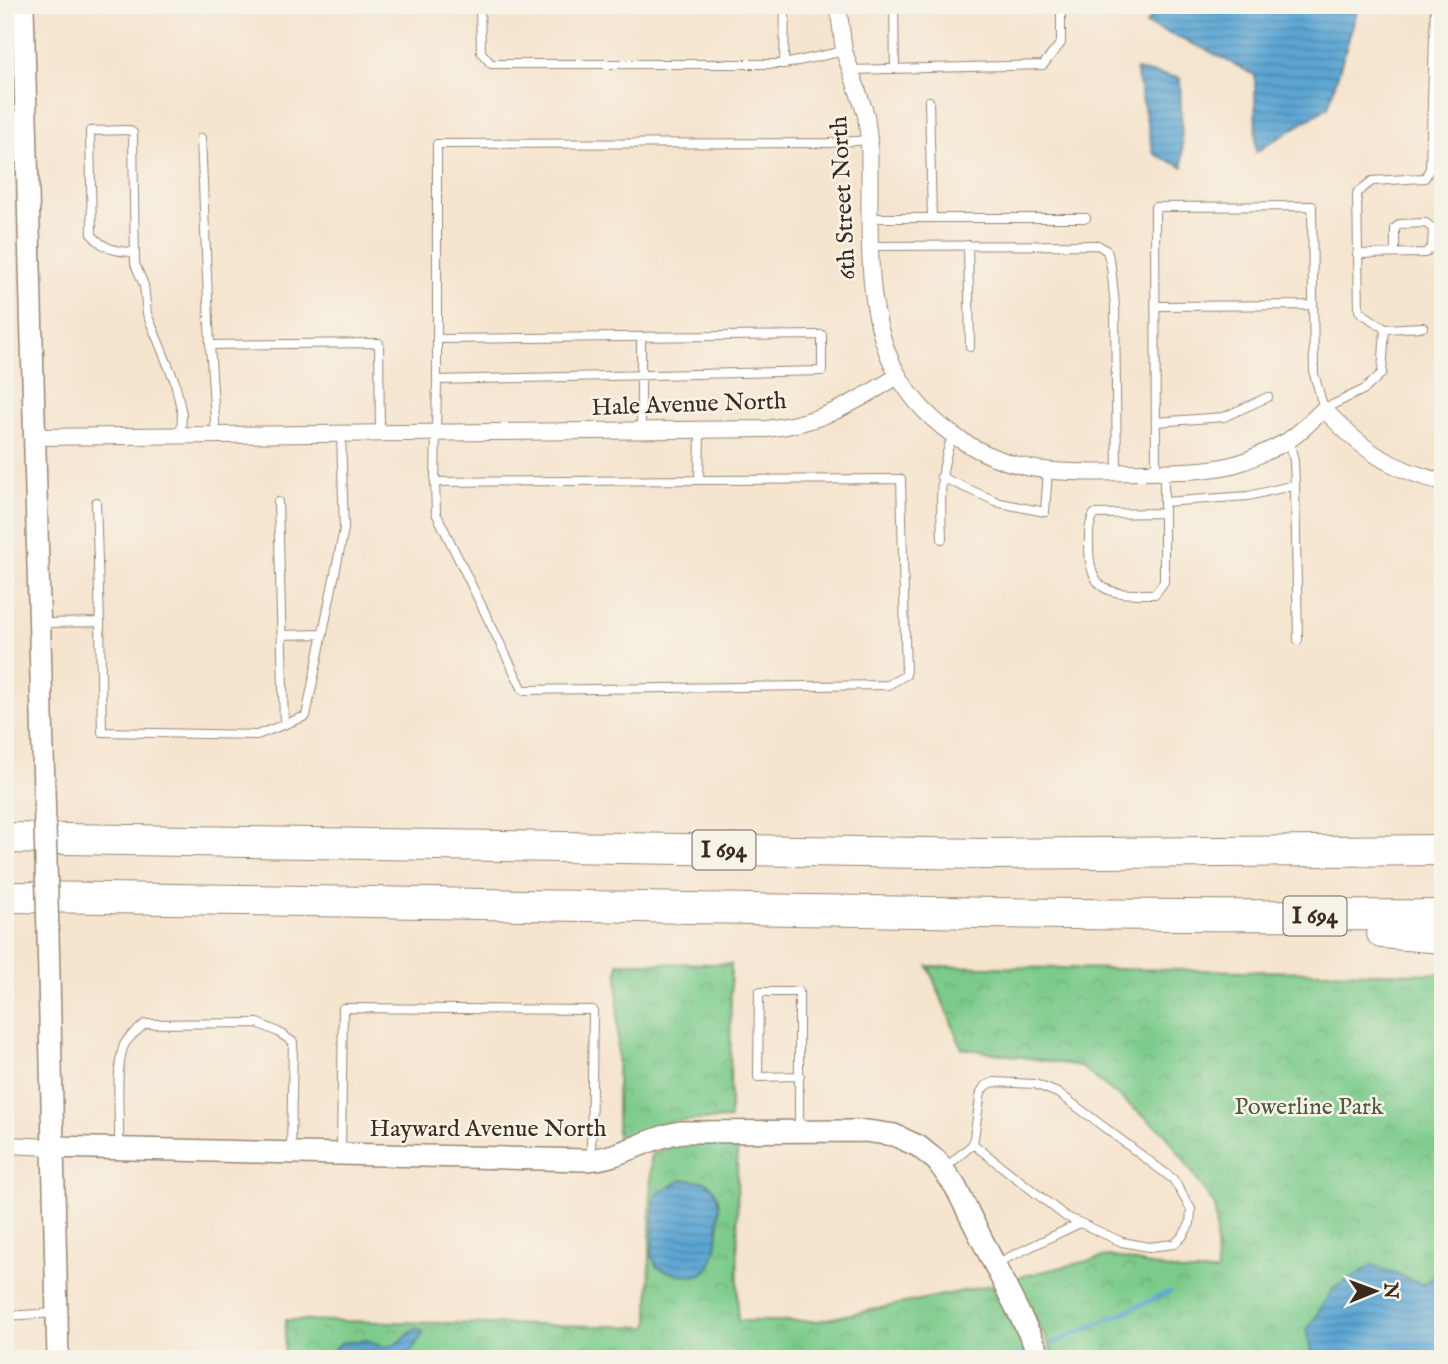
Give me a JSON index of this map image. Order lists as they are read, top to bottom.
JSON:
{
  "streets": {
    "highway": ["I 694"],
    "street": ["6th Street North", "Hale Avenue North", "Hayward Avenue North"]
  },
  "crossings": [
    ["6th Street North", "Hale Avenue North"]
  ],
  "parks": ["Powerline Park"],
  "north": "right"
}
